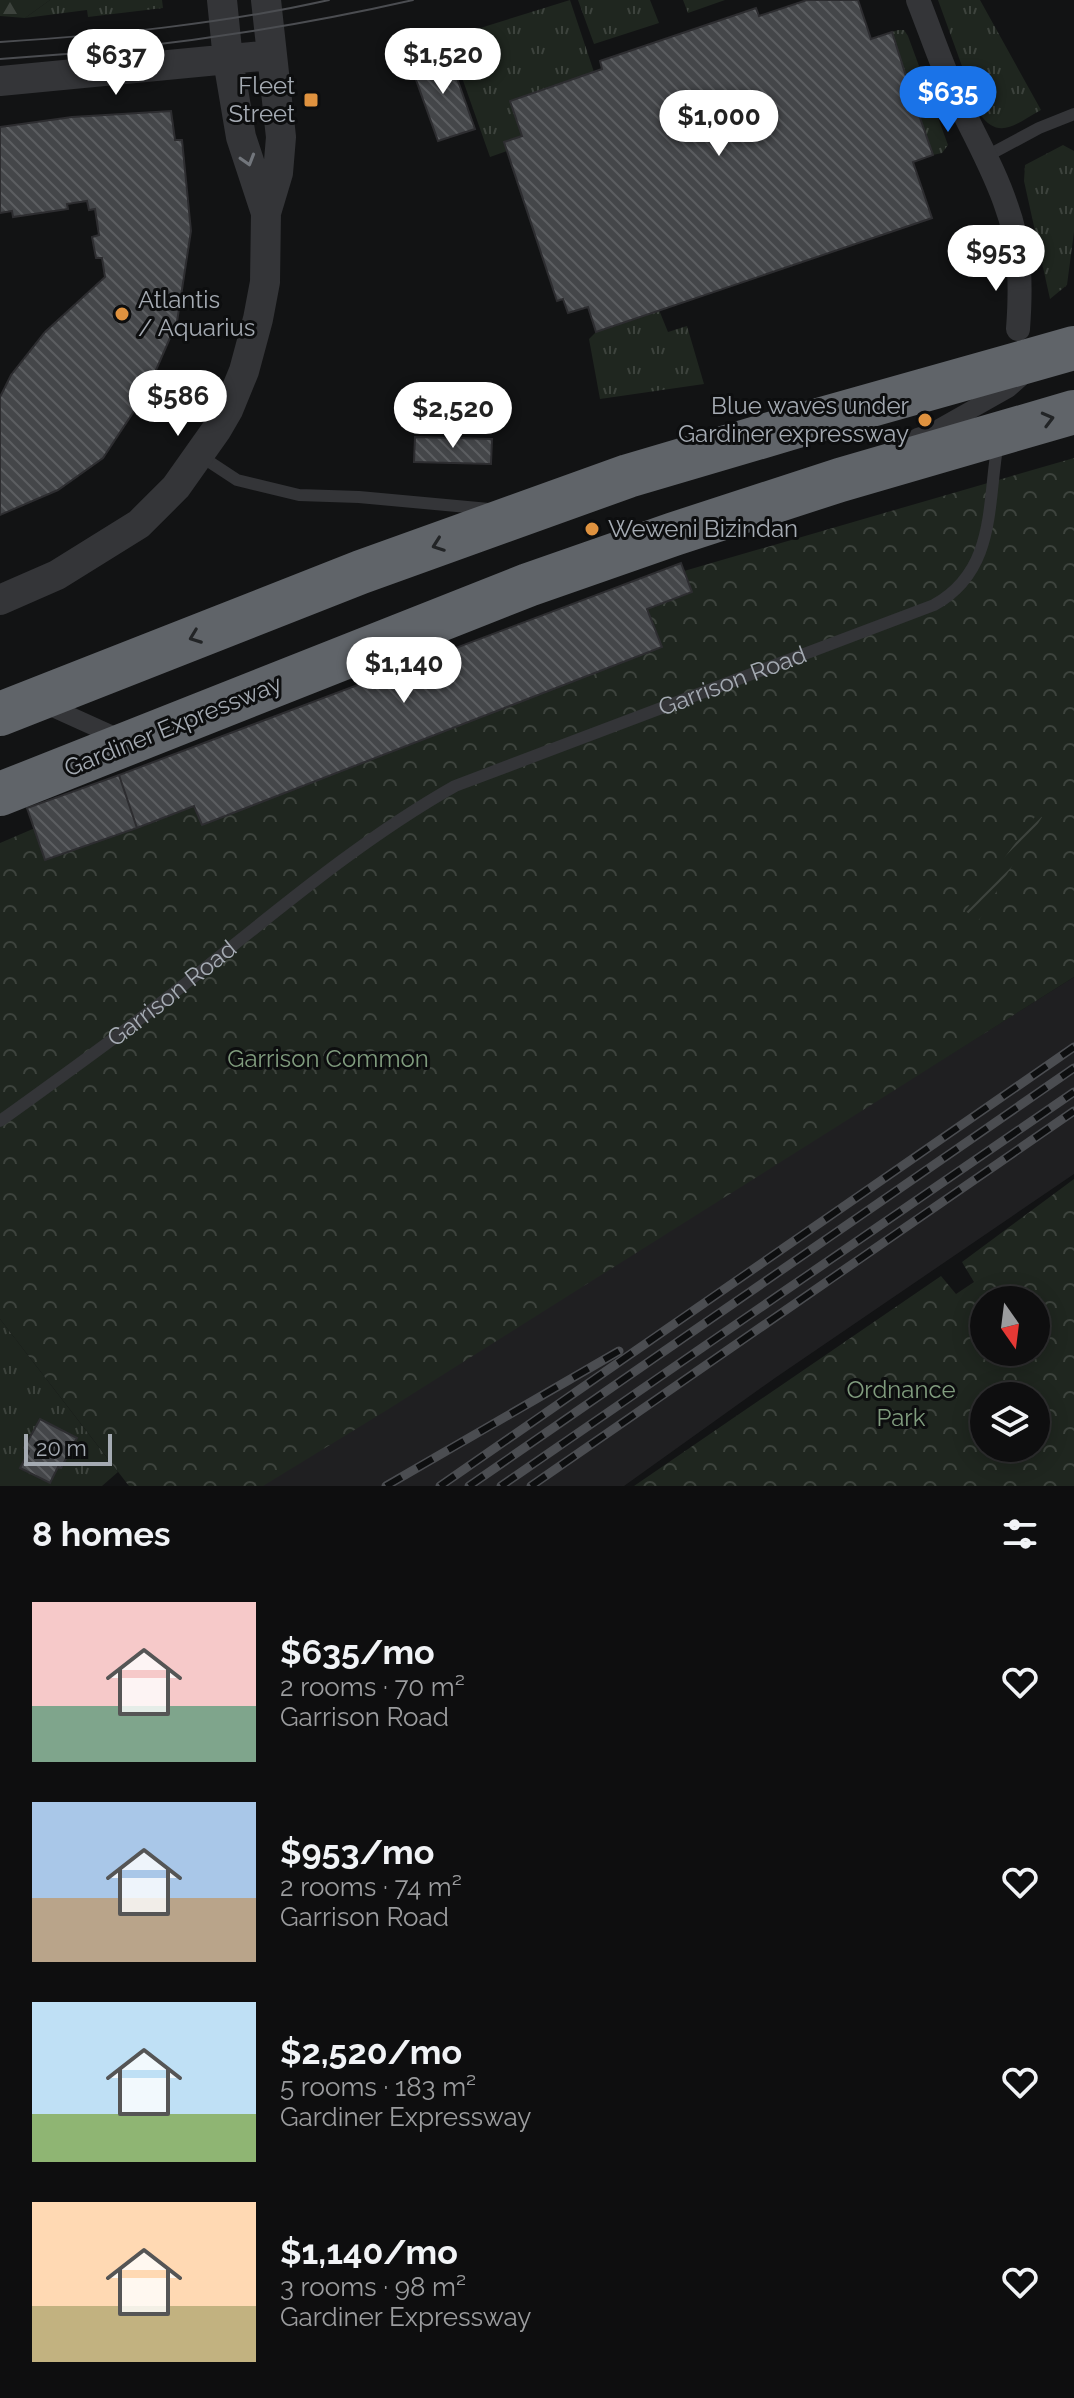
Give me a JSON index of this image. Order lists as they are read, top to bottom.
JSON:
{
  "streets": {
    "highway": ["Gardiner Expressway"],
    "lane": ["Garrison Road"]
  },
  "parks": ["Garrison Common", "Ordnance Park"],
  "places": {
    "transit": ["Fleet Street"],
    "other": ["Atlantis / Aquarius", "Blue waves under Gardiner expressway", "Weweni Bizindan"]
  },
  "scale_bar": "20 m",
  "north": "bottom",
  "page": {
    "price": [
      "$1,520",
      "$637",
      "$635",
      "$1,000",
      "$953",
      "$586",
      "$2,520",
      "$1,140"
    ],
    "scale": "20 m",
    "heading": "8 homes",
    "list": [
      {
        "name": "$635/mo",
        "note": "2 rooms · 70 m² · Garrison Road"
      },
      {
        "name": "$953/mo",
        "note": "2 rooms · 74 m² · Garrison Road"
      },
      {
        "name": "$2,520/mo",
        "note": "5 rooms · 183 m² · Gardiner Expressway"
      },
      {
        "name": "$1,140/mo",
        "note": "3 rooms · 98 m² · Gardiner Expressway"
      }
    ]
  }
}
